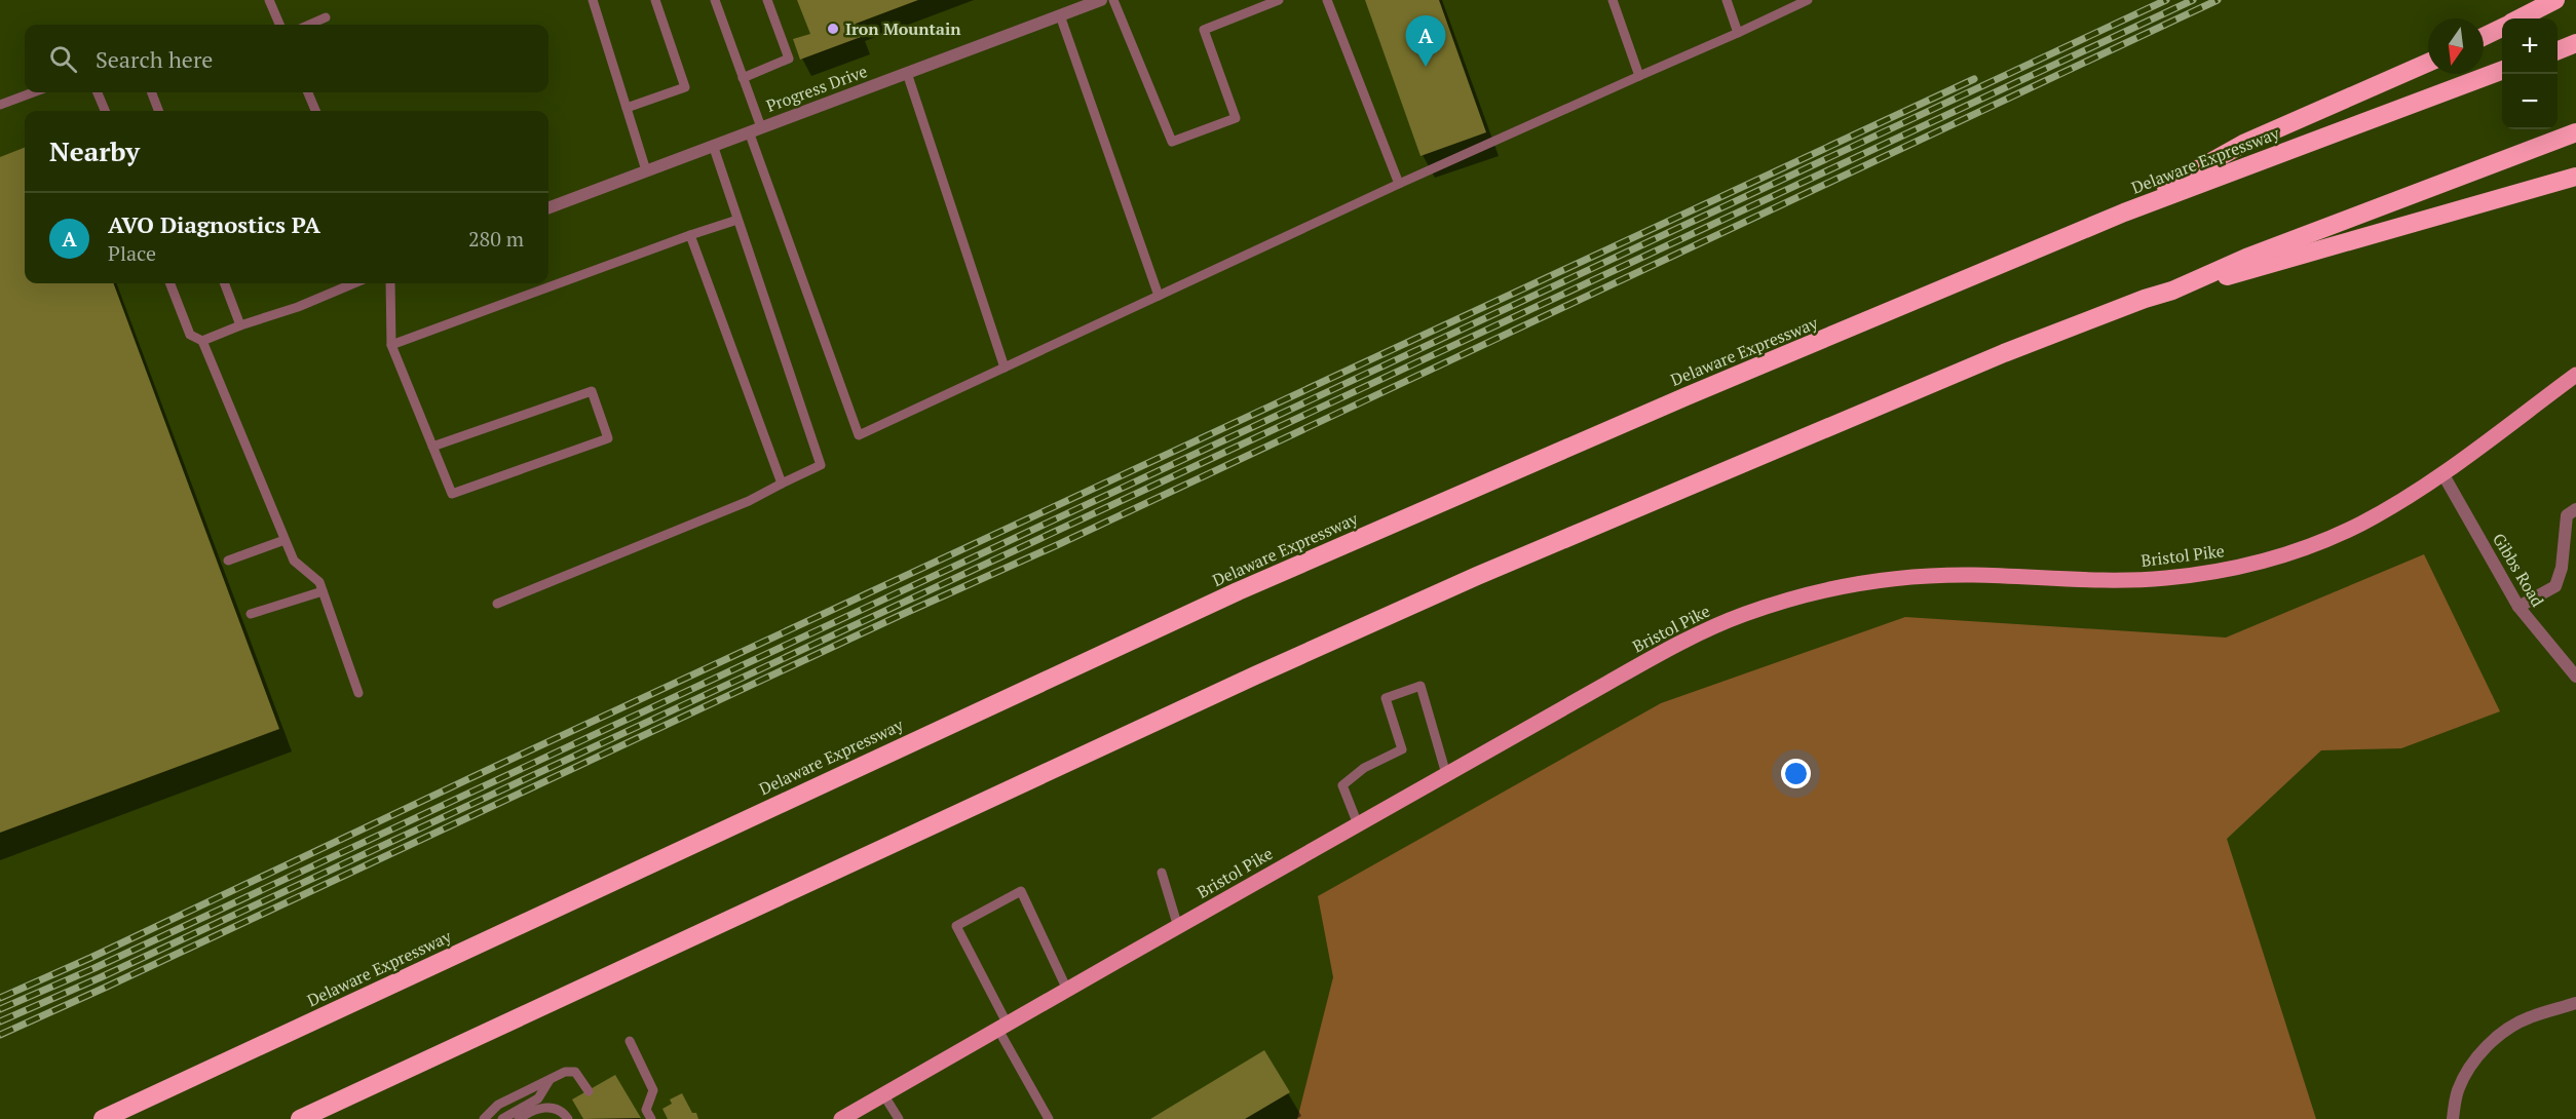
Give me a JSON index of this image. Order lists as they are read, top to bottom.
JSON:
{
  "streets": {
    "highway": ["Delaware Expressway"],
    "main road": ["Bristol Pike"],
    "street": ["Progress Drive", "Gibbs Road"]
  },
  "crossings": [
    ["Bristol Pike", "Gibbs Road"]
  ],
  "places": ["Iron Mountain"],
  "north": "bottom",
  "page": {
    "pins": "A",
    "map_buttons": ["+", "−"],
    "search": "Search here",
    "heading": "Nearby",
    "list": [
      {
        "mark": "A",
        "name": "AVO Diagnostics PA",
        "note": "Place",
        "value": "280 m"
      }
    ]
  }
}
